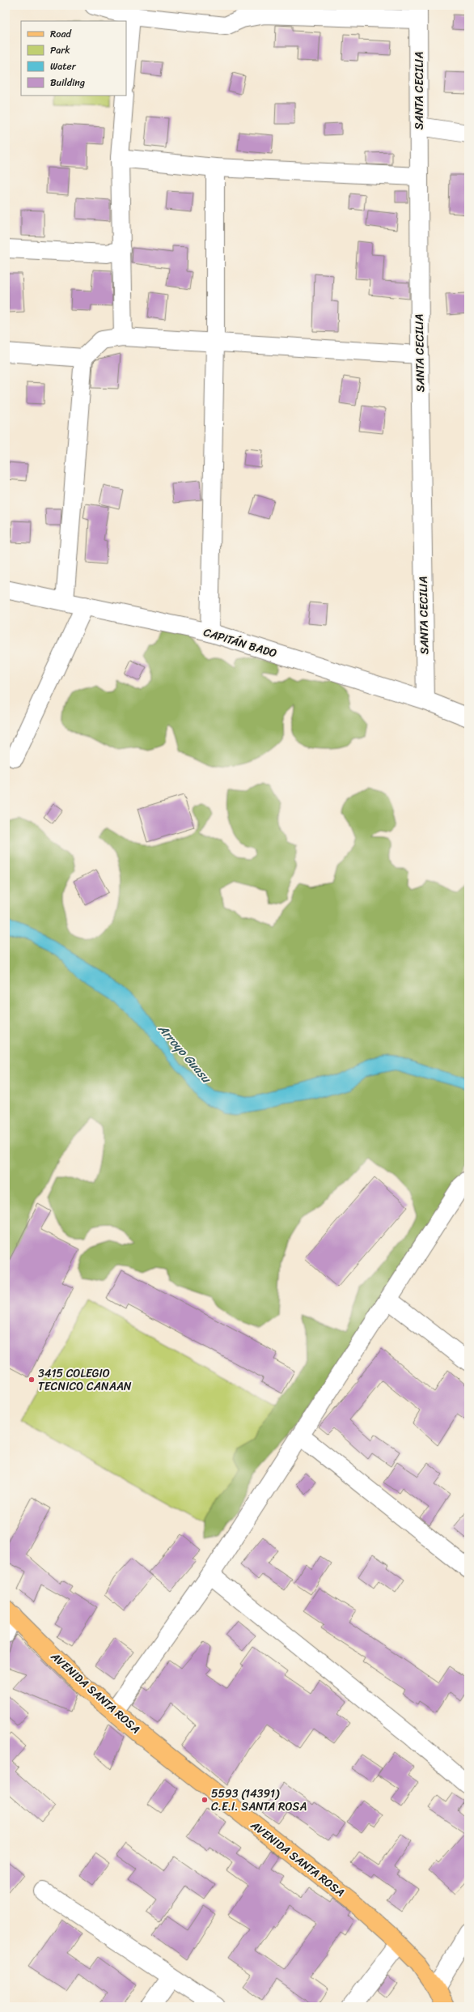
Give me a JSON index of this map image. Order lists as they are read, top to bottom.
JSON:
{
  "streets": {
    "main road": ["AVENIDA SANTA ROSA"],
    "street": ["SANTA CECILIA", "CAPITÁN BADO"]
  },
  "crossings": [
    ["SANTA CECILIA", "CAPITÁN BADO"]
  ],
  "water": ["Arroyo Guasu"],
  "places": ["3415 COLEGIO TECNICO CANAAN", "5593 (14391) C.E.I. SANTA ROSA"],
  "legend": [
    "Road",
    "Park",
    "Water",
    "Building"
  ]
}
